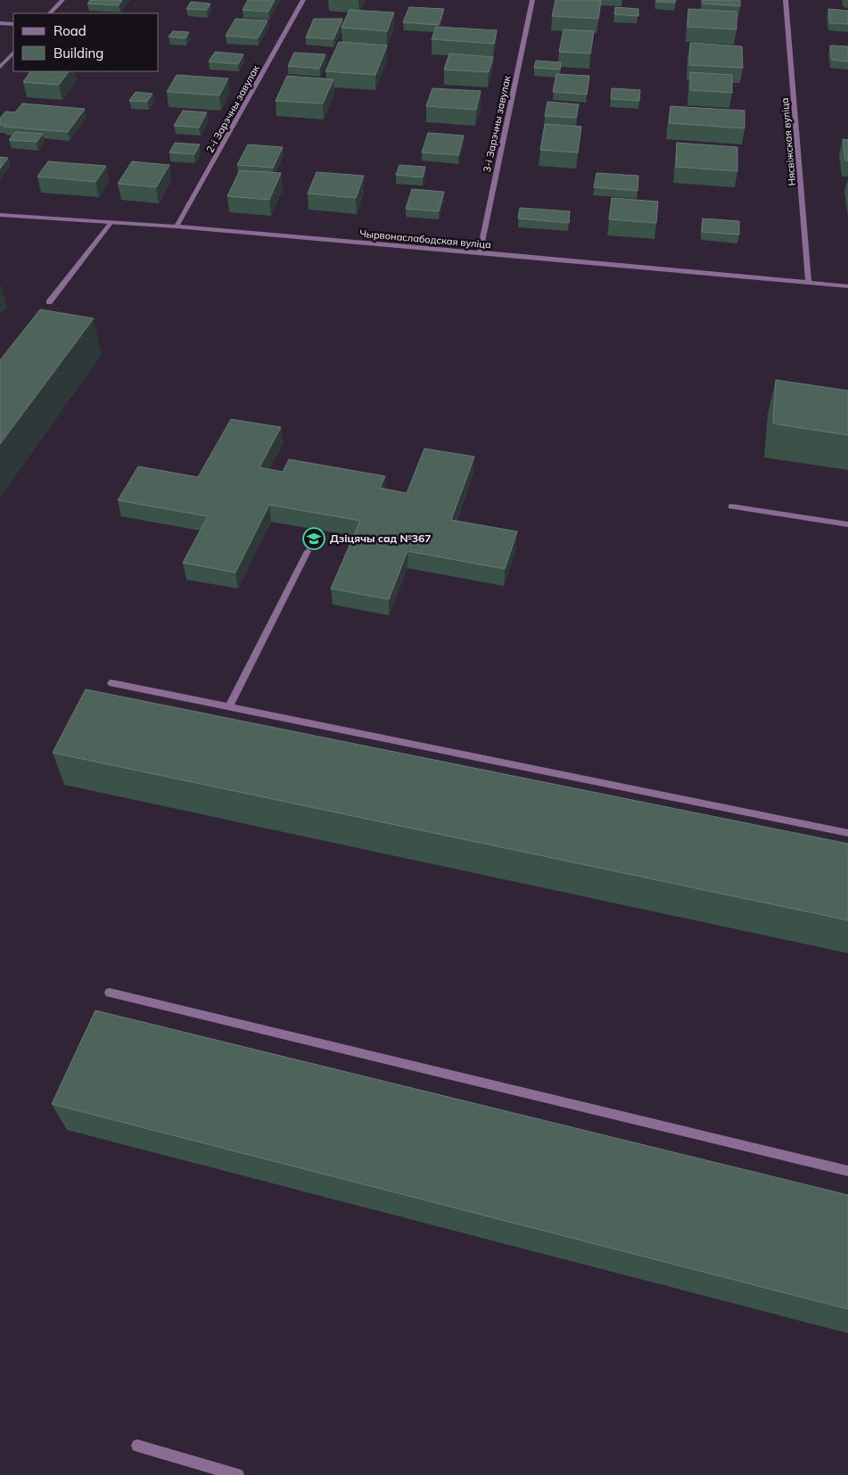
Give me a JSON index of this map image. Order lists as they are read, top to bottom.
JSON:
{
  "streets": {
    "street": [
      "2-і Зарэчны завулак",
      "3-і Зарэчны завулак",
      "Нясвіжская вуліца",
      "Чырвонаслабодская вуліца"
    ]
  },
  "crossings": [
    ["2-і Зарэчны завулак", "Чырвонаслабодская вуліца"],
    ["3-і Зарэчны завулак", "Чырвонаслабодская вуліца"],
    ["Нясвіжская вуліца", "Чырвонаслабодская вуліца"]
  ],
  "places": {
    "school or university": ["Дзіцячы сад №367"]
  },
  "legend": ["Road", "Building"]
}
